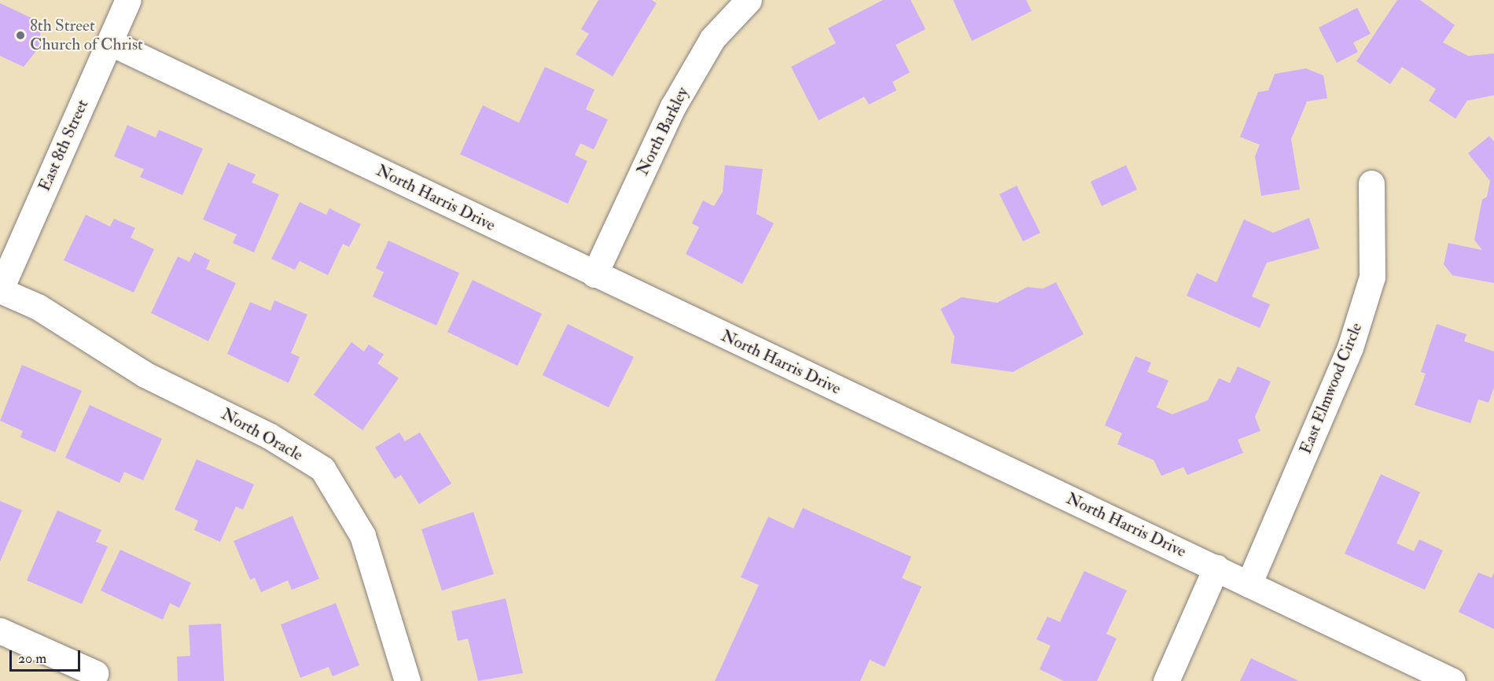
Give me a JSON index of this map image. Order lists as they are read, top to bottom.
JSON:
{
  "streets": {
    "street": [
      "North Barkley",
      "East 8th Street",
      "North Harris Drive",
      "East Elmwood Circle",
      "North Oracle"
    ]
  },
  "crossings": [
    ["North Barkley", "North Harris Drive"],
    ["East 8th Street", "North Harris Drive"],
    ["East 8th Street", "North Oracle"],
    ["North Harris Drive", "East Elmwood Circle"]
  ],
  "places": ["8th Street Church of Christ"],
  "scale_bar": "20 m"
}
